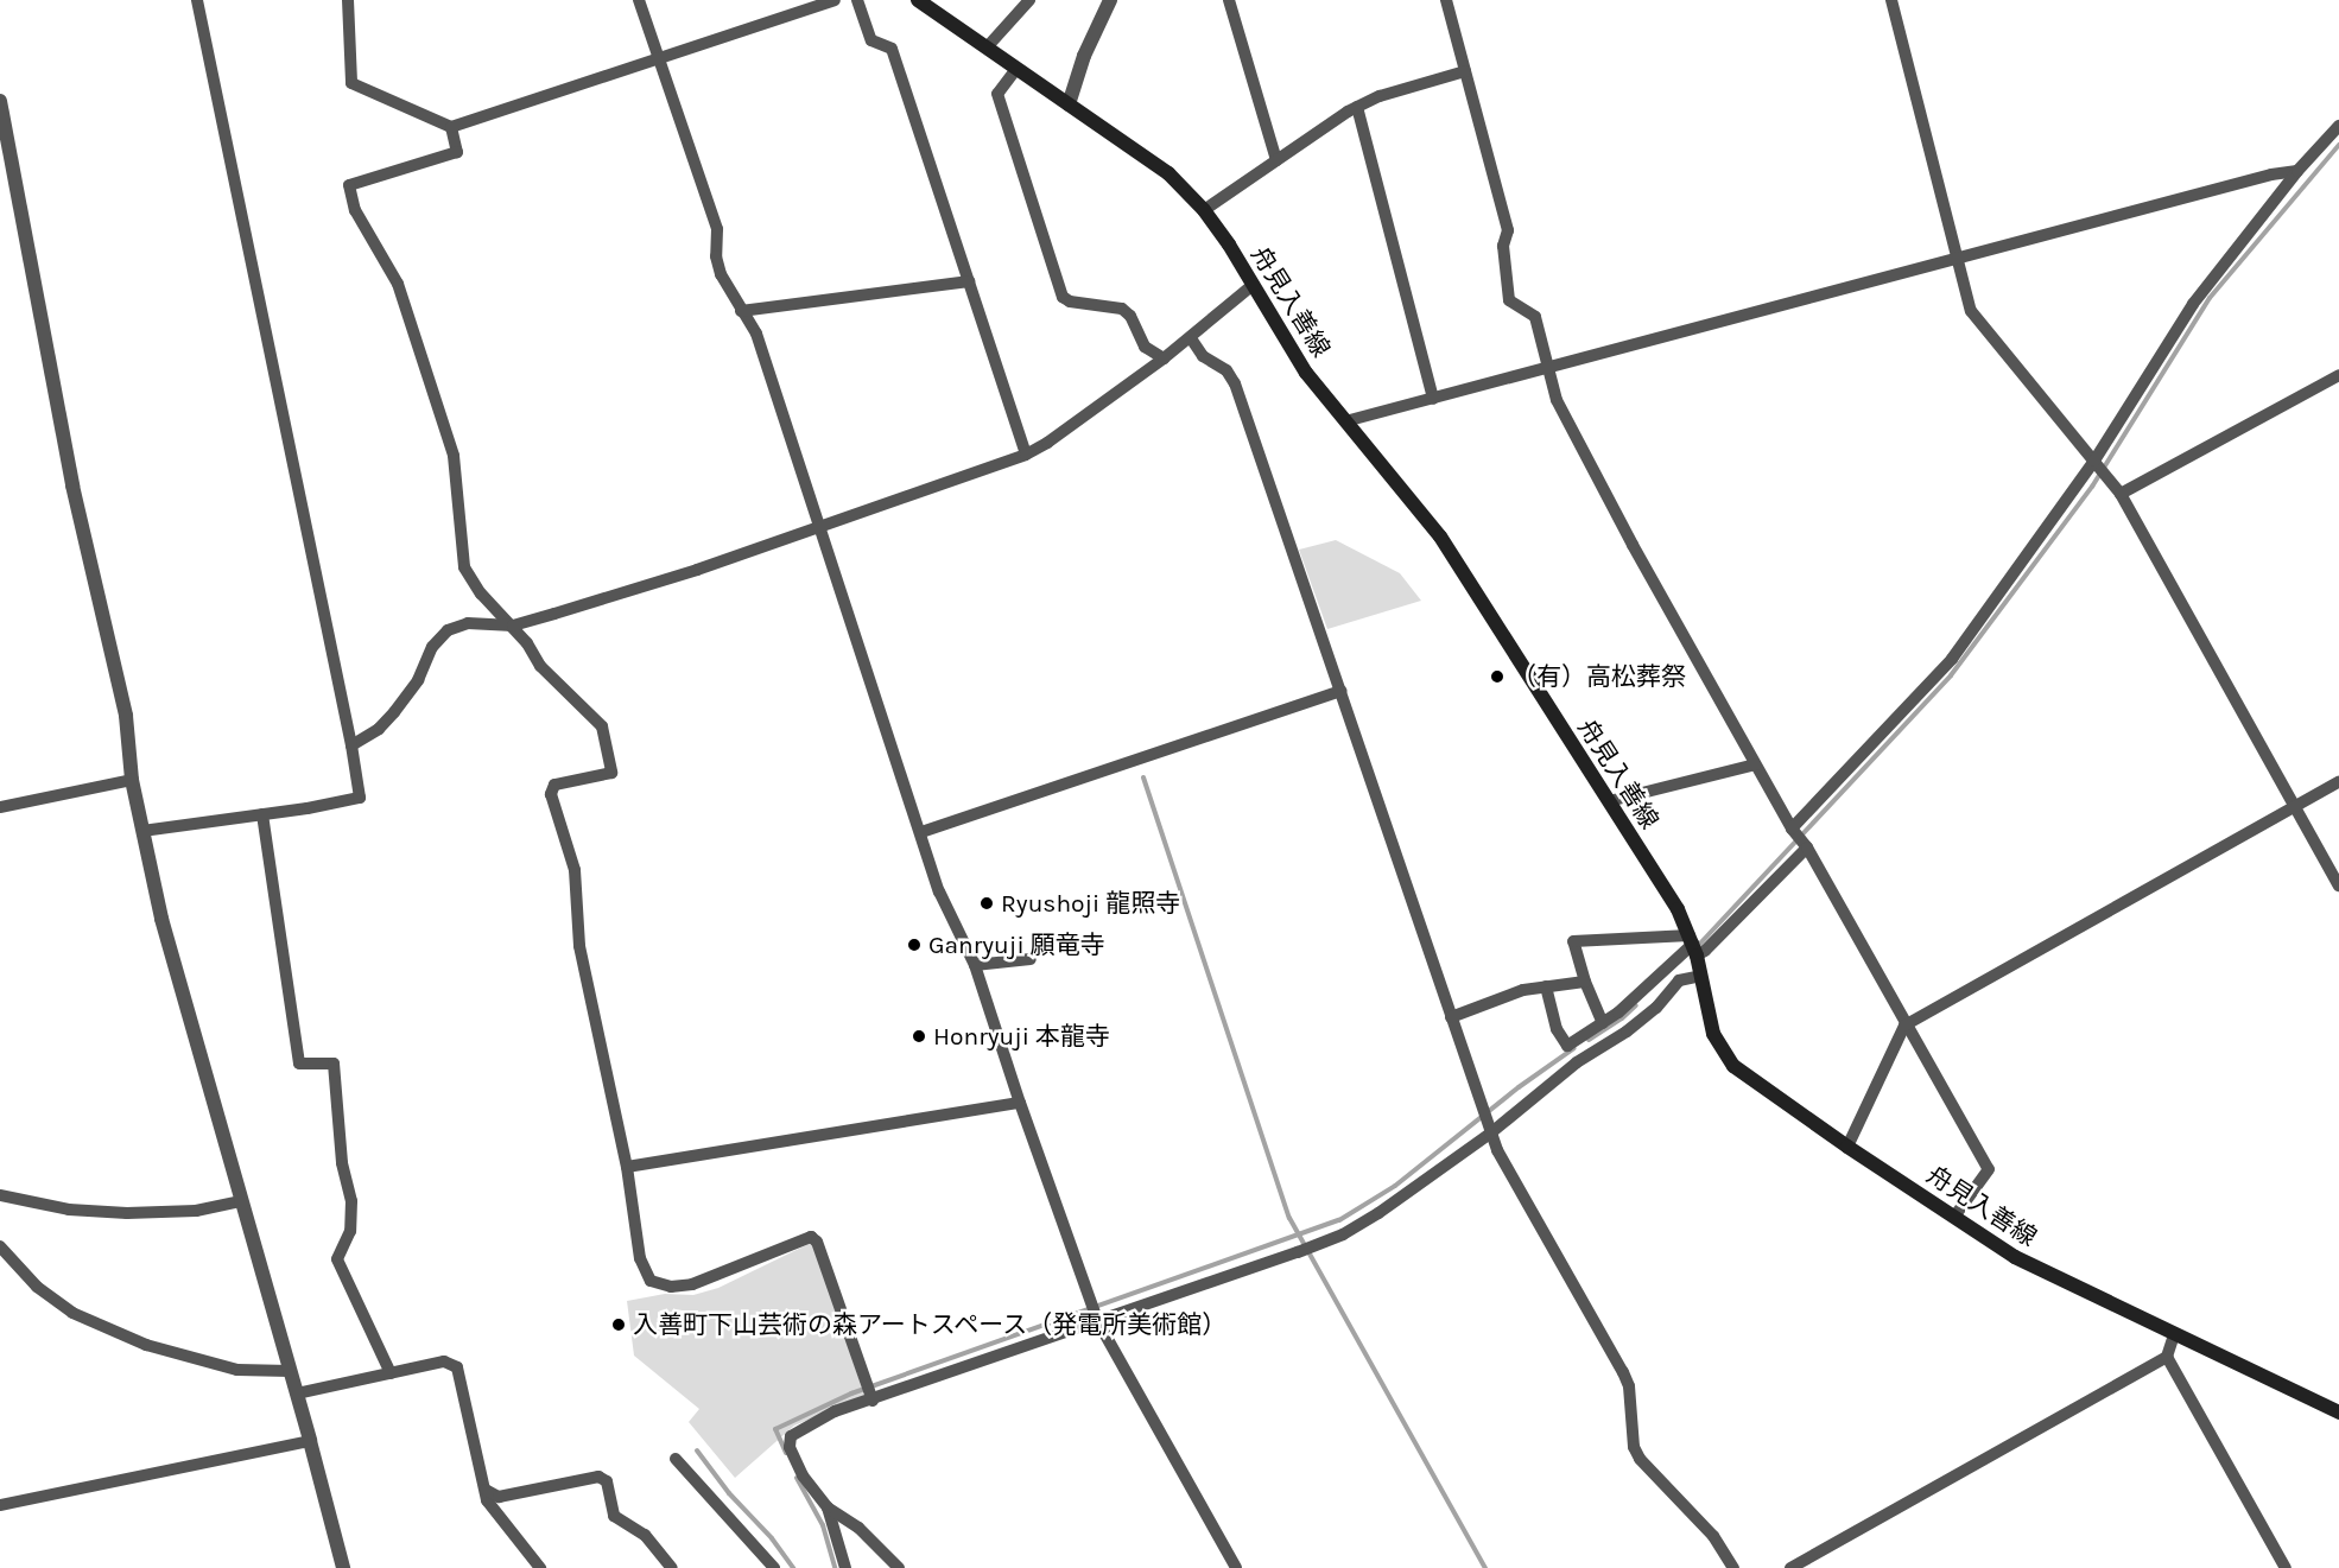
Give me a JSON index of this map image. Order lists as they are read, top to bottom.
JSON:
{
  "streets": {
    "main road": ["舟見入善線"]
  },
  "places": [
    "（有）高松葬祭",
    "Ryushoji 龍照寺",
    "Ganryuji 願竜寺",
    "Honryuji 本龍寺",
    "入善町下山芸術の森アートスペース（発電所美術館）"
  ]
}
